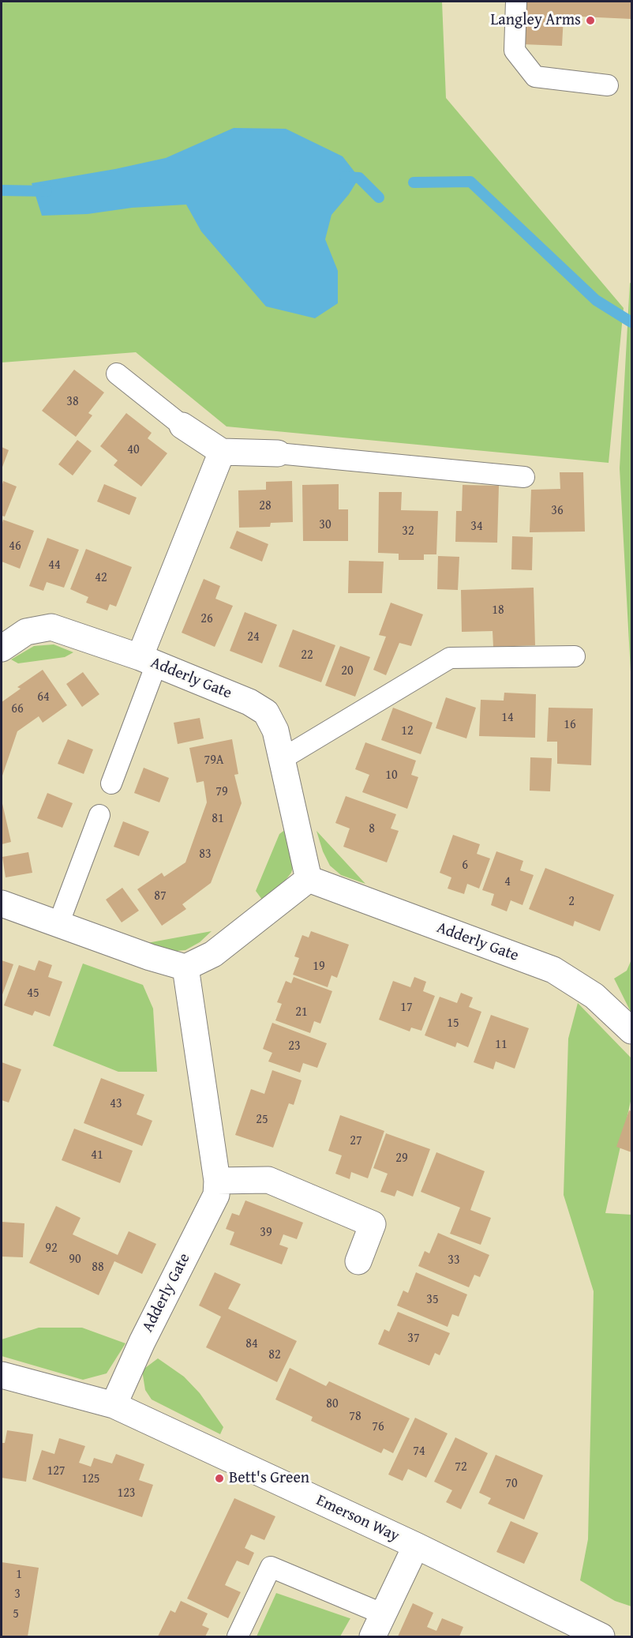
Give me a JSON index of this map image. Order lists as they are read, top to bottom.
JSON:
{
  "streets": {
    "street": ["Adderly Gate", "Emerson Way"]
  },
  "crossings": [
    ["Adderly Gate", "Emerson Way"]
  ],
  "places": ["Langley Arms", "Bett's Green"],
  "house_numbers": [
    "38",
    "40",
    "28",
    "36",
    "30",
    "34",
    "32",
    "46",
    "44",
    "42",
    "18",
    "26",
    "24",
    "22",
    "20",
    "64",
    "66",
    "14",
    "16",
    "12",
    "79A",
    "10",
    "79",
    "81",
    "8",
    "83",
    "6",
    "4",
    "87",
    "2",
    "19",
    "45",
    "17",
    "21",
    "15",
    "11",
    "23",
    "43",
    "25",
    "27",
    "41",
    "29",
    "39",
    "92",
    "90",
    "33",
    "88",
    "35",
    "37",
    "84",
    "82",
    "80",
    "78",
    "76",
    "74",
    "72",
    "127",
    "125",
    "70",
    "123",
    "1",
    "3",
    "5"
  ]
}
